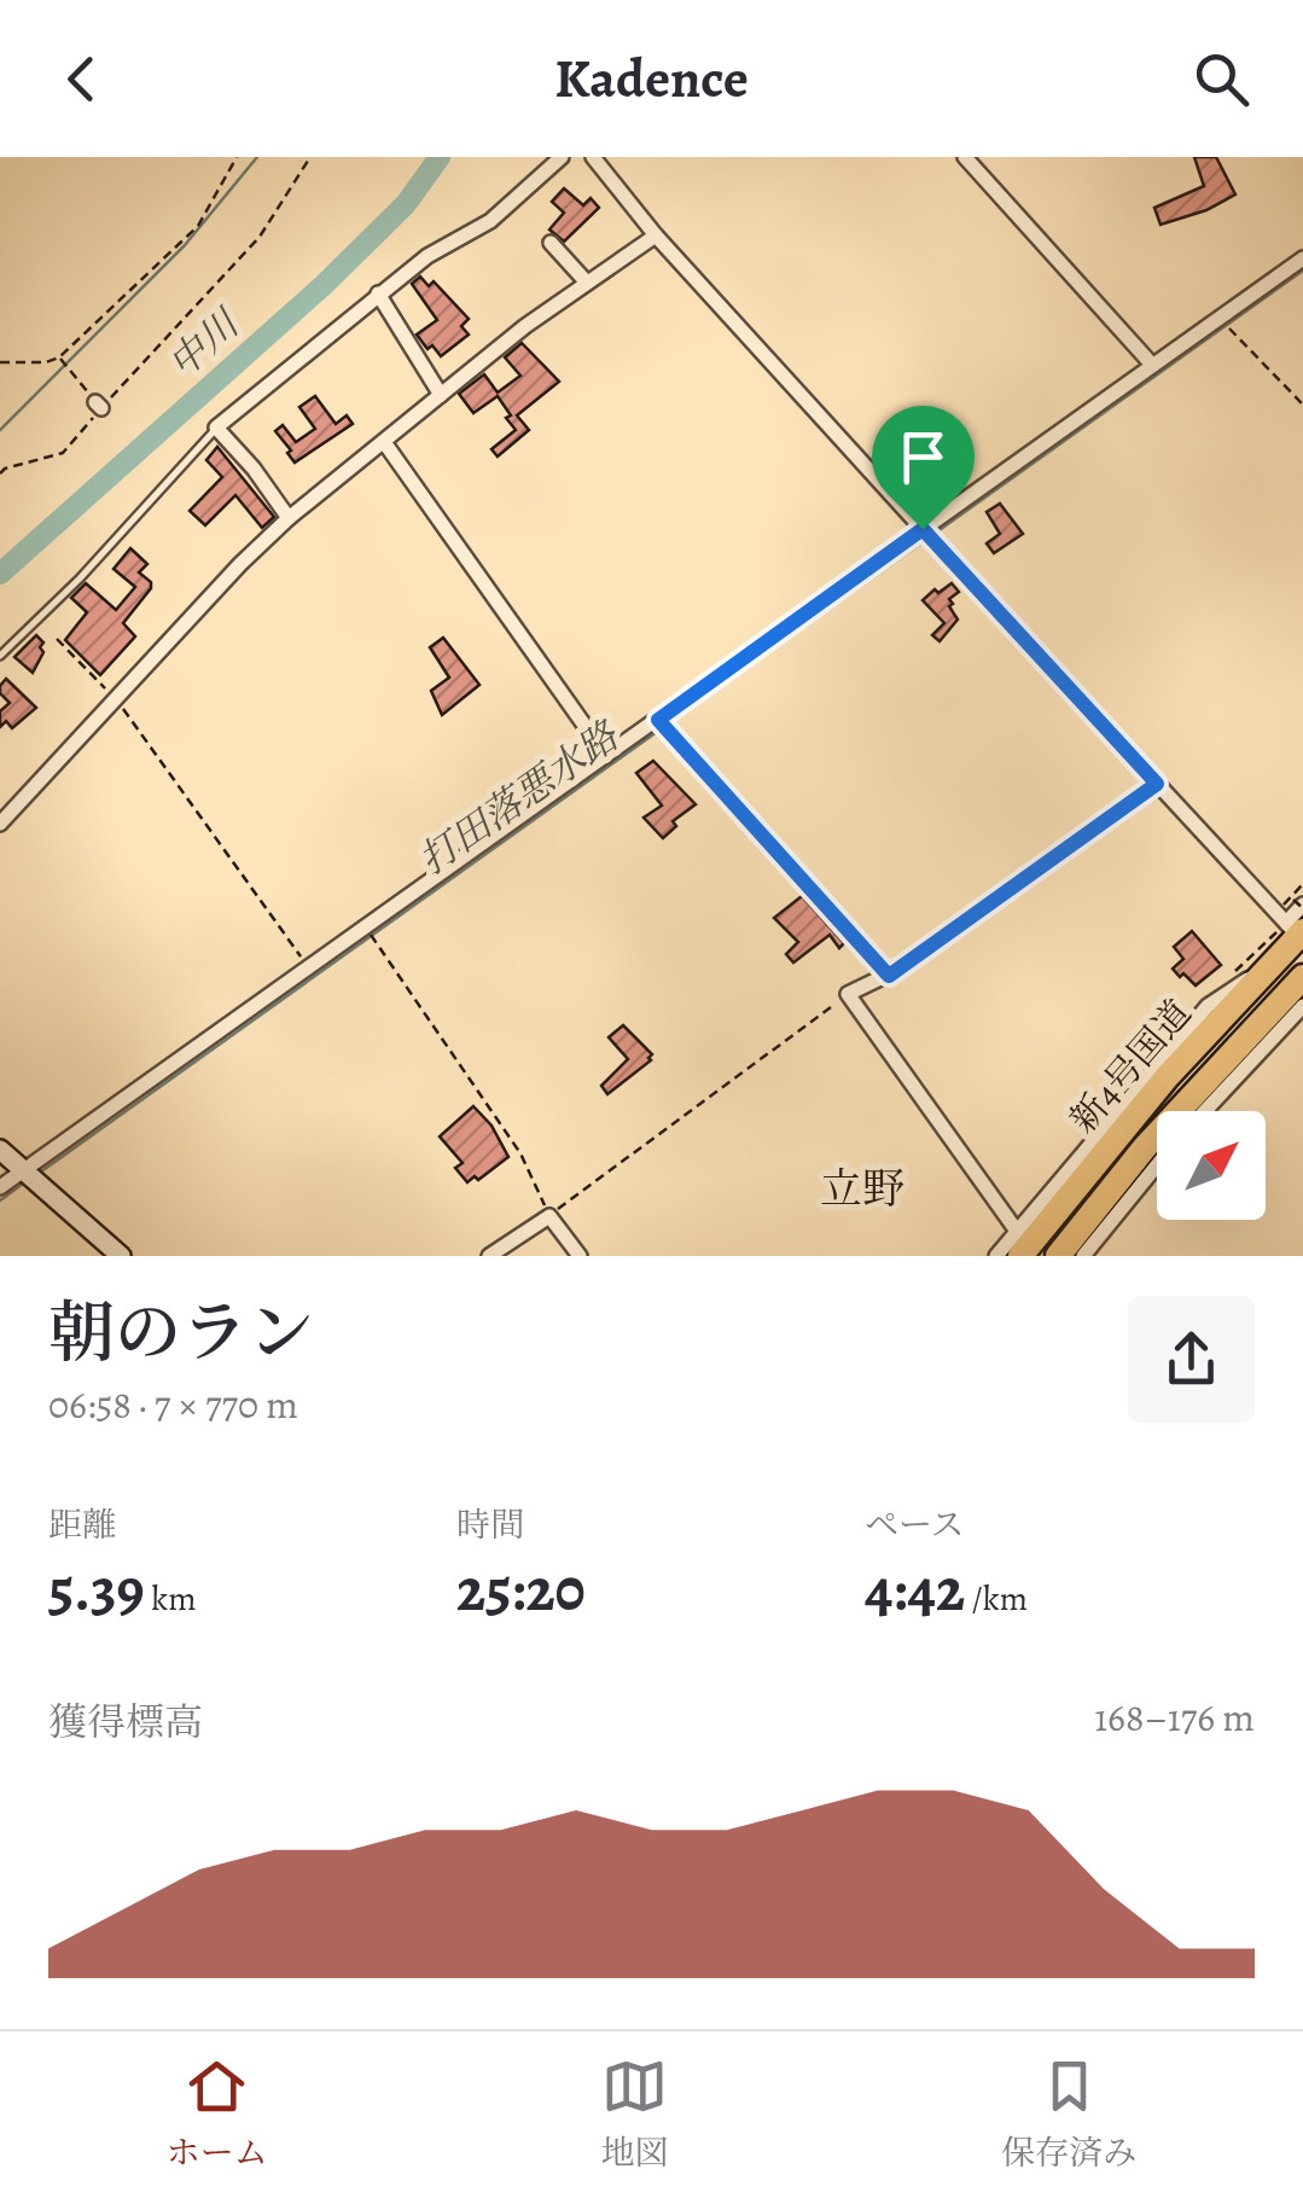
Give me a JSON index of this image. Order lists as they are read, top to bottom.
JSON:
{
  "streets": {
    "highway": ["新4号国道"]
  },
  "districts": ["立野"],
  "water": ["中川", "打田落悪水路"],
  "north": "top right",
  "page": {
    "header": "Kadence",
    "heading": ["朝のラン", "06:58 · 7 × 770 m"],
    "stats": [
      ["距離", "5.39 km"],
      ["時間", "25:20"],
      ["ペース", "4:42 /km"]
    ],
    "chart": ["獲得標高", "168–176 m"],
    "tabs": ["ホーム", "地図", "保存済み"]
  }
}
